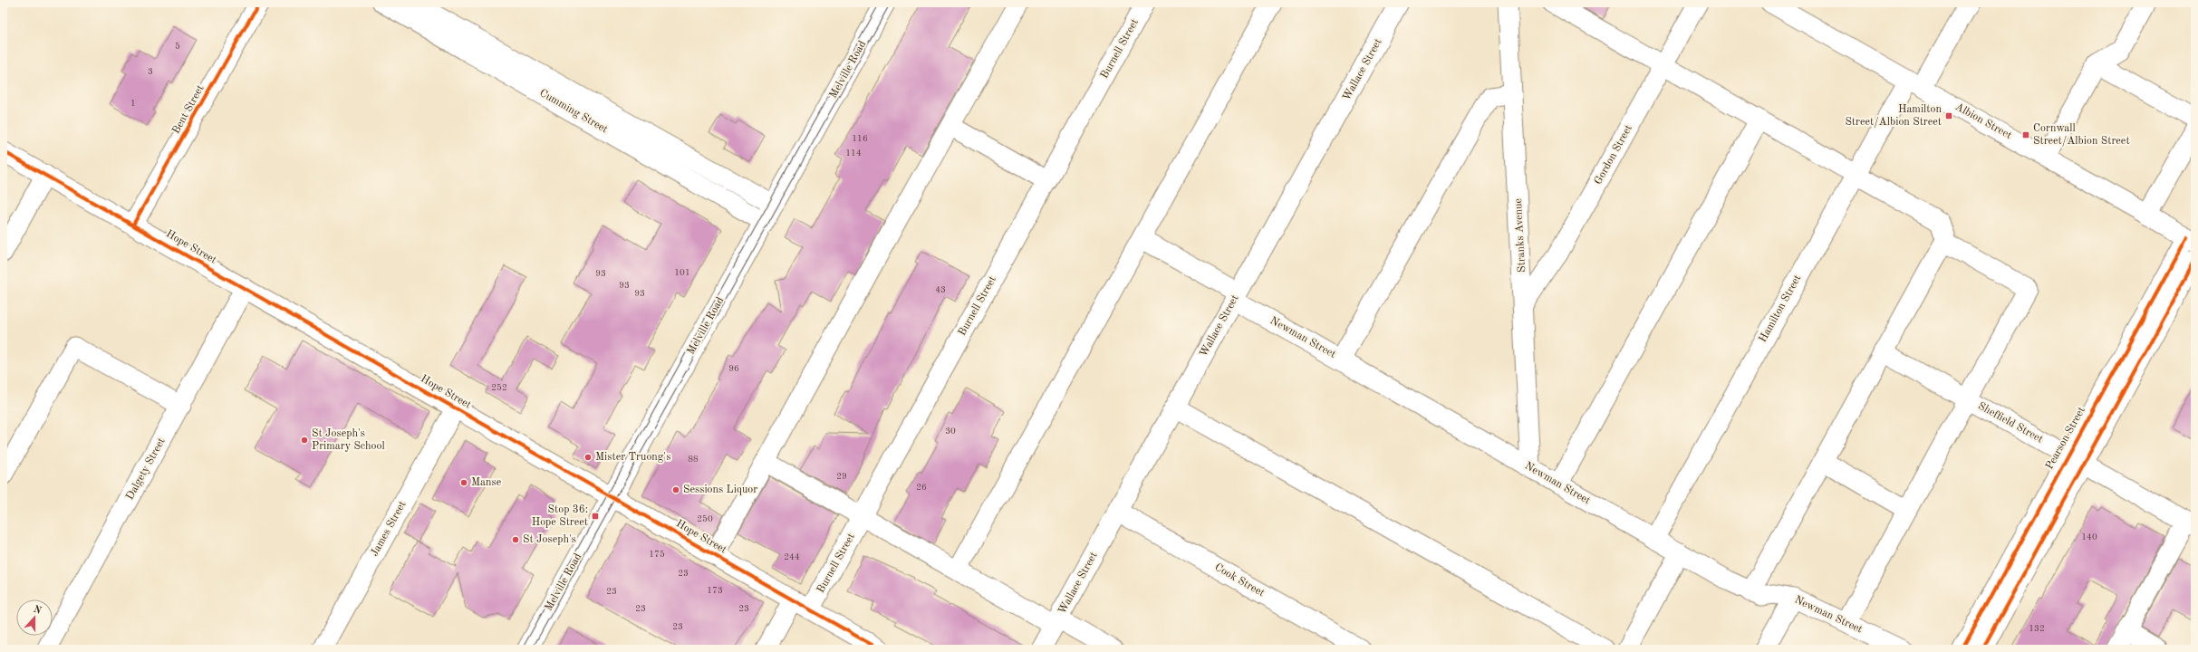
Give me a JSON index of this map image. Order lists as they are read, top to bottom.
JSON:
{
  "streets": {
    "main road": ["Melville Road"],
    "street": [
      "Burnell Street",
      "Wallace Street",
      "Bent Street",
      "Cumming Street",
      "Albion Street",
      "Gordon Street",
      "Stranks Avenue",
      "Hope Street",
      "Hamilton Street",
      "Newman Street",
      "Sheffield Street",
      "Pearson Street",
      "Dalgety Street",
      "James Street",
      "Cook Street"
    ]
  },
  "crossings": [
    ["Burnell Street", "Hope Street"],
    ["Melville Road", "Cumming Street"],
    ["Melville Road", "Hope Street"],
    ["Wallace Street", "Newman Street"],
    ["Wallace Street", "Cook Street"],
    ["Bent Street", "Hope Street"],
    ["Albion Street", "Hamilton Street"],
    ["Albion Street", "Pearson Street"],
    ["Gordon Street", "Stranks Avenue"],
    ["Stranks Avenue", "Newman Street"],
    ["Hope Street", "Dalgety Street"],
    ["Hope Street", "James Street"],
    ["Hamilton Street", "Newman Street"],
    ["Sheffield Street", "Pearson Street"]
  ],
  "places": {
    "transit": ["Hamilton Street/Albion Street", "Cornwall Street/Albion Street", "Stop 36: Hope Street"],
    "other": [
      "St Joseph's Primary School",
      "Mister Truong's",
      "Manse",
      "Sessions Liquor",
      "St Joseph's"
    ]
  },
  "house_numbers": [
    "5",
    "3",
    "1",
    "116",
    "114",
    "101",
    "93",
    "93",
    "43",
    "93",
    "96",
    "252",
    "30",
    "88",
    "29",
    "26",
    "250",
    "140",
    "175",
    "244",
    "23",
    "173",
    "23",
    "23",
    "23",
    "23",
    "132"
  ],
  "north": "top"
}
